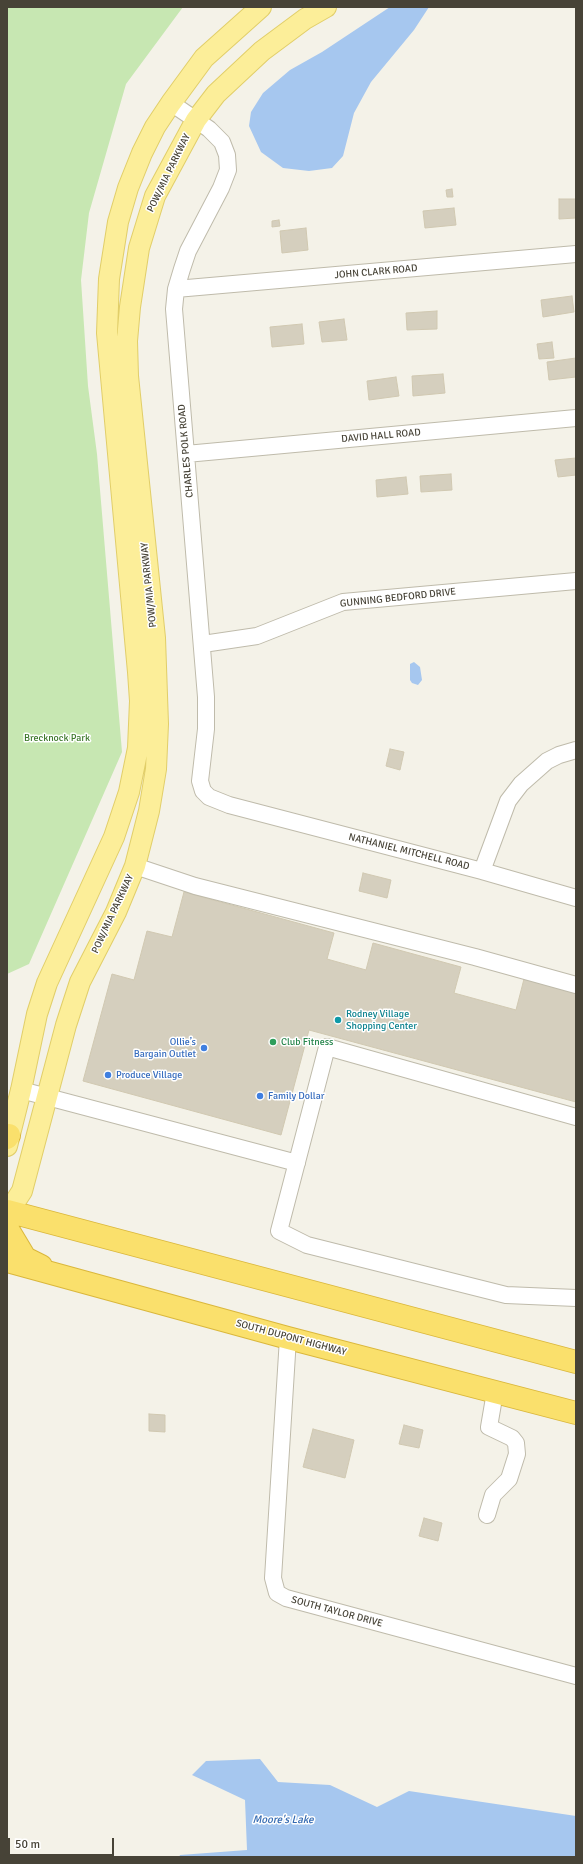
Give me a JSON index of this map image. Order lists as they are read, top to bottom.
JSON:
{
  "streets": {
    "highway": ["SOUTH DUPONT HIGHWAY"],
    "main road": ["POW/MIA PARKWAY"],
    "street": [
      "JOHN CLARK ROAD",
      "DAVID HALL ROAD",
      "CHARLES POLK ROAD",
      "GUNNING BEDFORD DRIVE",
      "NATHANIEL MITCHELL ROAD",
      "SOUTH TAYLOR DRIVE"
    ]
  },
  "crossings": [
    ["POW/MIA PARKWAY", "CHARLES POLK ROAD"],
    ["JOHN CLARK ROAD", "CHARLES POLK ROAD"],
    ["DAVID HALL ROAD", "CHARLES POLK ROAD"],
    ["CHARLES POLK ROAD", "GUNNING BEDFORD DRIVE"],
    ["CHARLES POLK ROAD", "NATHANIEL MITCHELL ROAD"],
    ["SOUTH DUPONT HIGHWAY", "SOUTH TAYLOR DRIVE"]
  ],
  "water": ["Moore's Lake"],
  "parks": ["Brecknock Park"],
  "places": [
    "Rodney Village Shopping Center",
    "Club Fitness",
    "Ollie’s Bargain Outlet",
    "Produce Village",
    "Family Dollar"
  ],
  "scale_bar": "50 m"
}
